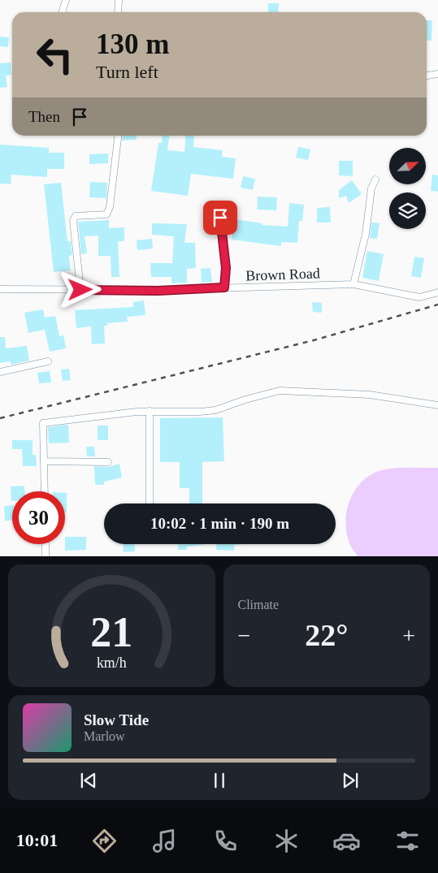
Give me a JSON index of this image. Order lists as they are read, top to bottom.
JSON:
{
  "streets": {
    "street": ["Brown Road"]
  },
  "north": "top right",
  "page": {
    "turn": ["130 m", "Turn left"],
    "then": "Then",
    "limit": "30",
    "trip": "10:02 · 1 min · 190 m",
    "tile": "Climate",
    "heat": ["−", "22°", "+"],
    "song": ["Slow Tide", "Marlow"],
    "tabs": "10:01",
    "gauge": ["21", "km/h"]
  }
}
